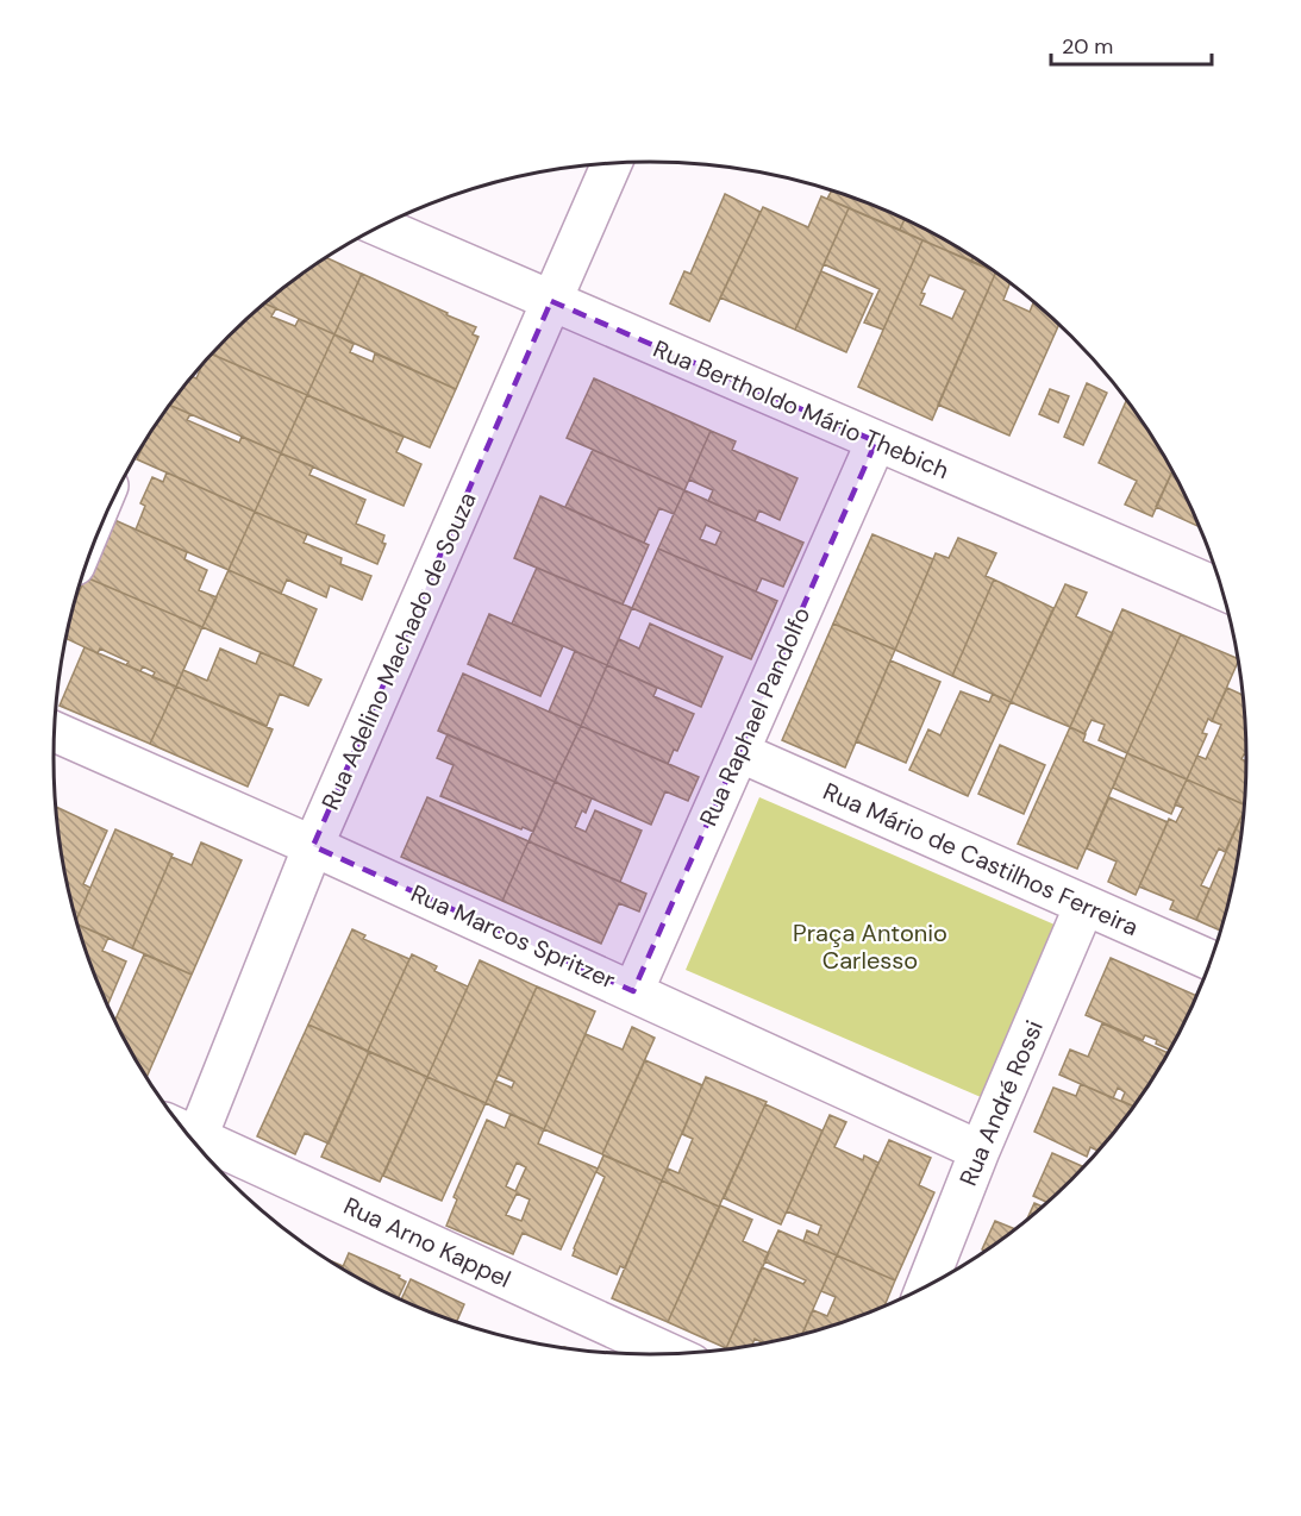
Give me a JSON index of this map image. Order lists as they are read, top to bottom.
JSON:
{
  "streets": {
    "street": [
      "Rua Bertholdo Mário Thebich",
      "Rua Adelino Machado de Souza",
      "Rua Raphael Pandolfo",
      "Rua Mário de Castilhos Ferreira",
      "Rua Marcos Spritzer",
      "Rua André Rossi",
      "Rua Arno Kappel"
    ]
  },
  "crossings": [
    ["Rua Bertholdo Mário Thebich", "Rua Adelino Machado de Souza"],
    ["Rua Bertholdo Mário Thebich", "Rua Raphael Pandolfo"],
    ["Rua Adelino Machado de Souza", "Rua Marcos Spritzer"],
    ["Rua Raphael Pandolfo", "Rua Mário de Castilhos Ferreira"],
    ["Rua Raphael Pandolfo", "Rua Marcos Spritzer"],
    ["Rua Mário de Castilhos Ferreira", "Rua André Rossi"],
    ["Rua Marcos Spritzer", "Rua André Rossi"]
  ],
  "parks": ["Praça Antonio Carlesso"],
  "scale_bar": "20 m"
}
